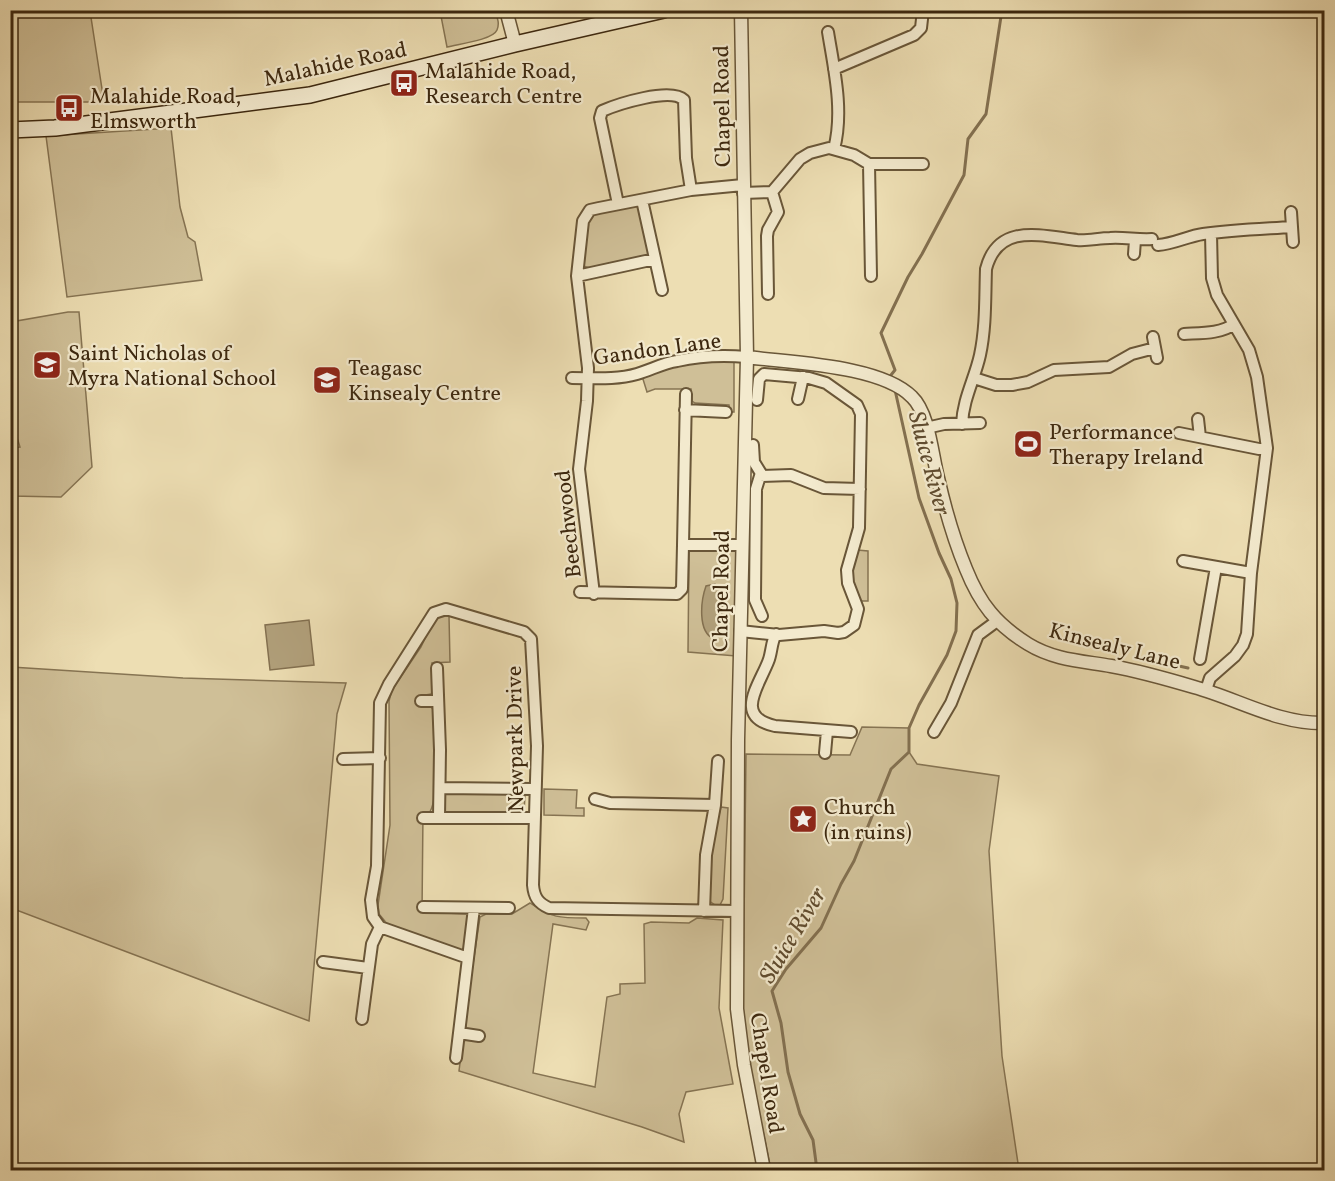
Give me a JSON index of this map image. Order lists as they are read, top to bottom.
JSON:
{
  "streets": {
    "main road": ["Malahide Road"],
    "street": [
      "Chapel Road",
      "Gandon Lane",
      "Beechwood",
      "Kinsealy Lane",
      "Newpark Drive"
    ]
  },
  "crossings": [
    ["Chapel Road", "Gandon Lane"],
    ["Chapel Road", "Kinsealy Lane"],
    ["Chapel Road", "Newpark Drive"],
    ["Gandon Lane", "Beechwood"],
    ["Gandon Lane", "Kinsealy Lane"]
  ],
  "water": ["Sluice River"],
  "places": {
    "bus stop": ["Malahide Road, Research Centre", "Malahide Road, Elmsworth"],
    "school or university": ["Saint Nicholas of Myra National School", "Teagasc Kinsealy Centre"],
    "sports": ["Performance Therapy Ireland"],
    "place": ["Church (in ruins)"]
  }
}
